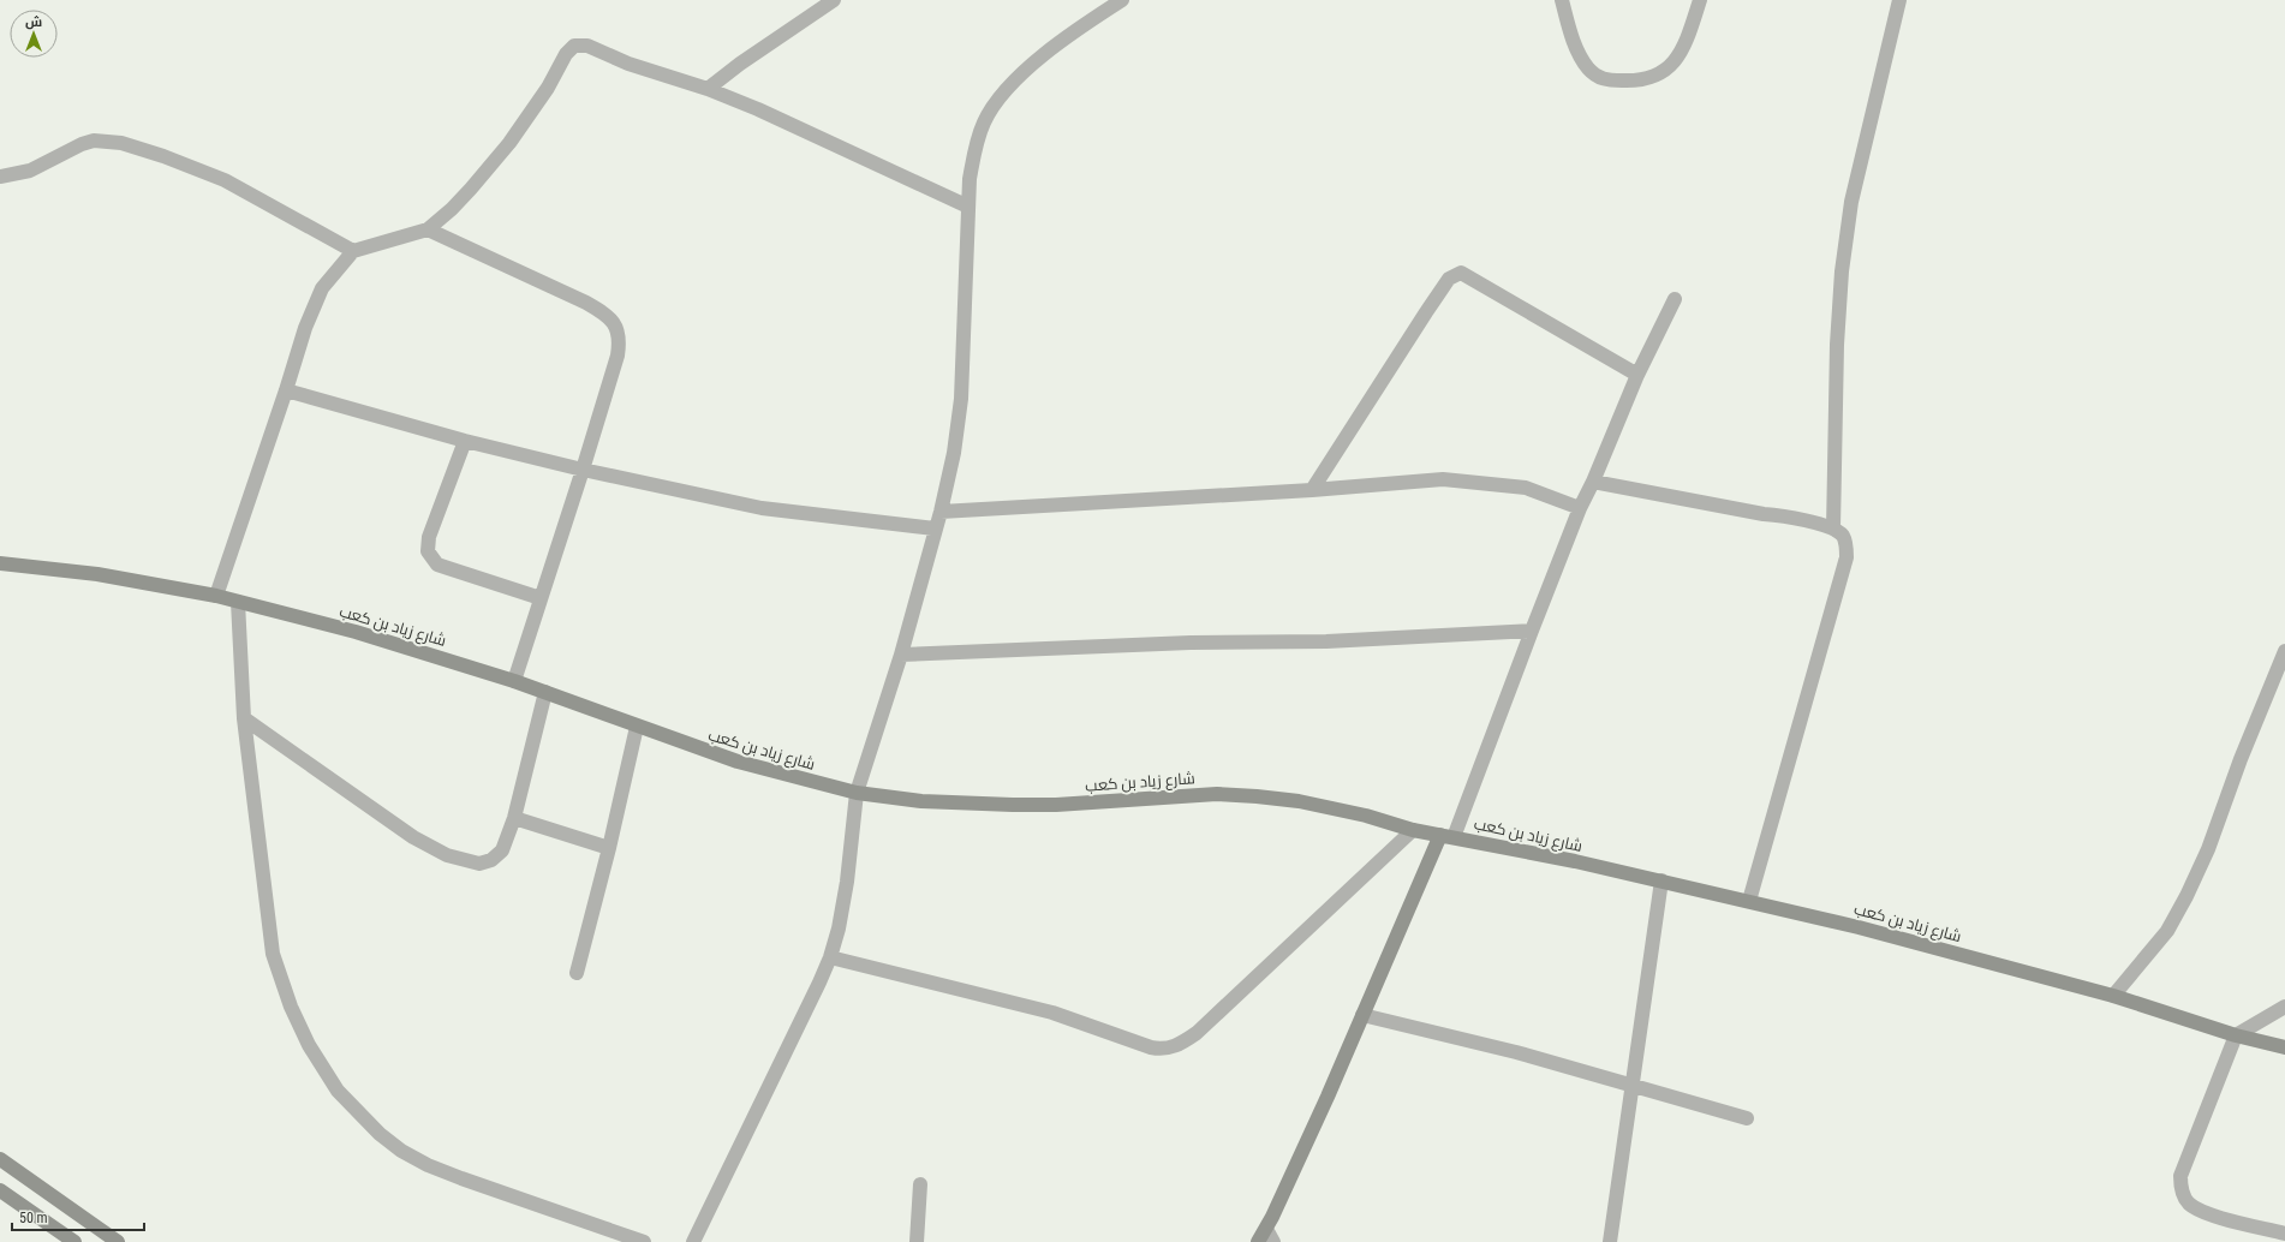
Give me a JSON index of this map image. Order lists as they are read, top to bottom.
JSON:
{
  "streets": {
    "street": ["شارع زياد بن كعب"]
  },
  "scale_bar": "50 m",
  "north": "top"
}
